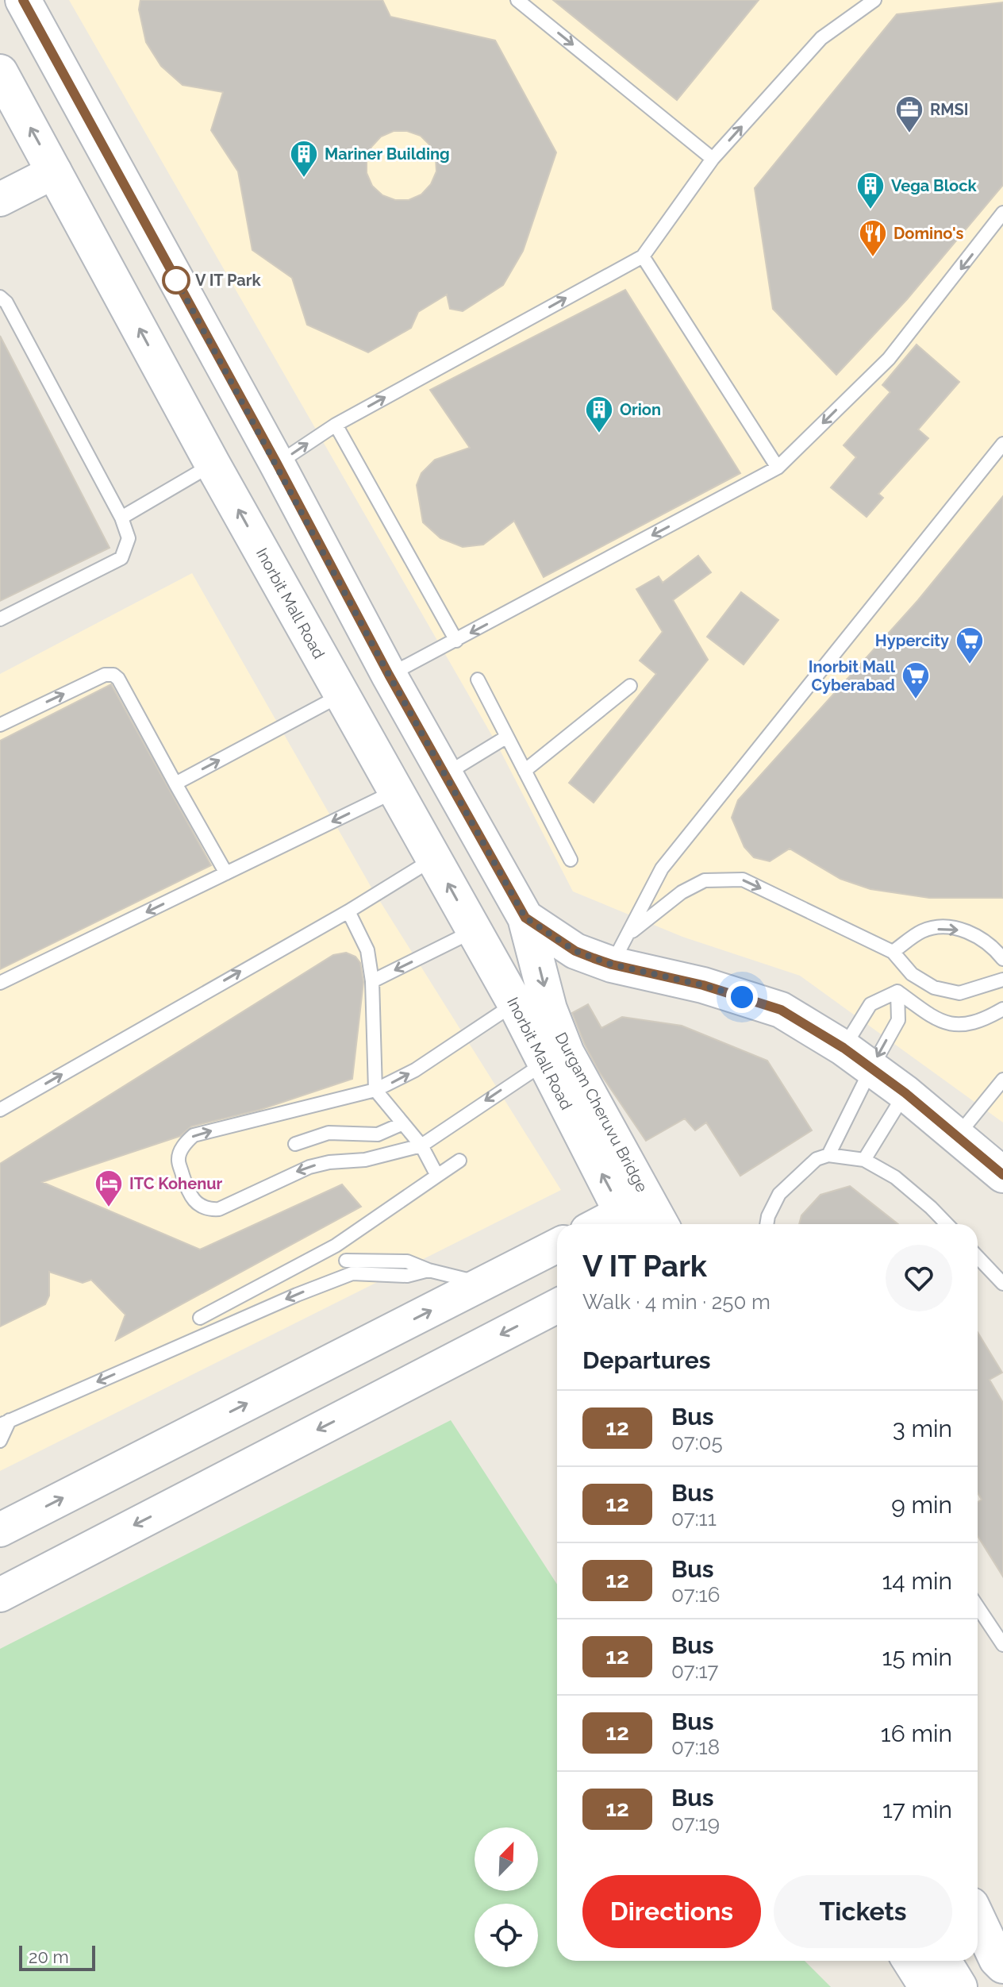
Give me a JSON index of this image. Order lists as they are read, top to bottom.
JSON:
{
  "streets": {
    "main road": ["Inorbit Mall Road", "Durgam Cheruvu Bridge"]
  },
  "crossings": [
    ["Inorbit Mall Road", "Durgam Cheruvu Bridge"]
  ],
  "places": {
    "office": ["RMSI"],
    "building": ["Mariner Building", "Vega Block", "Orion"],
    "restaurant": ["Domino's"],
    "other": ["V IT Park"],
    "supermarket": ["Hypercity", "Inorbit Mall Cyberabad"],
    "hotel": ["ITC Kohenur"]
  },
  "lines": ["bus line 12"],
  "scale_bar": "20 m",
  "north": "top right",
  "page": {
    "heading": [
      ["V IT Park", "Walk · 4 min · 250 m"],
      "Departures"
    ],
    "list": [
      {
        "mark": "12",
        "name": "Bus",
        "note": "07:05",
        "value": "3 min"
      },
      {
        "mark": "12",
        "name": "Bus",
        "note": "07:11",
        "value": "9 min"
      },
      {
        "mark": "12",
        "name": "Bus",
        "note": "07:16",
        "value": "14 min"
      },
      {
        "mark": "12",
        "name": "Bus",
        "note": "07:17",
        "value": "15 min"
      },
      {
        "mark": "12",
        "name": "Bus",
        "note": "07:18",
        "value": "16 min"
      },
      {
        "mark": "12",
        "name": "Bus",
        "note": "07:19",
        "value": "17 min"
      }
    ],
    "buttons": ["Directions", "Tickets"],
    "scale": "20 m"
  }
}
